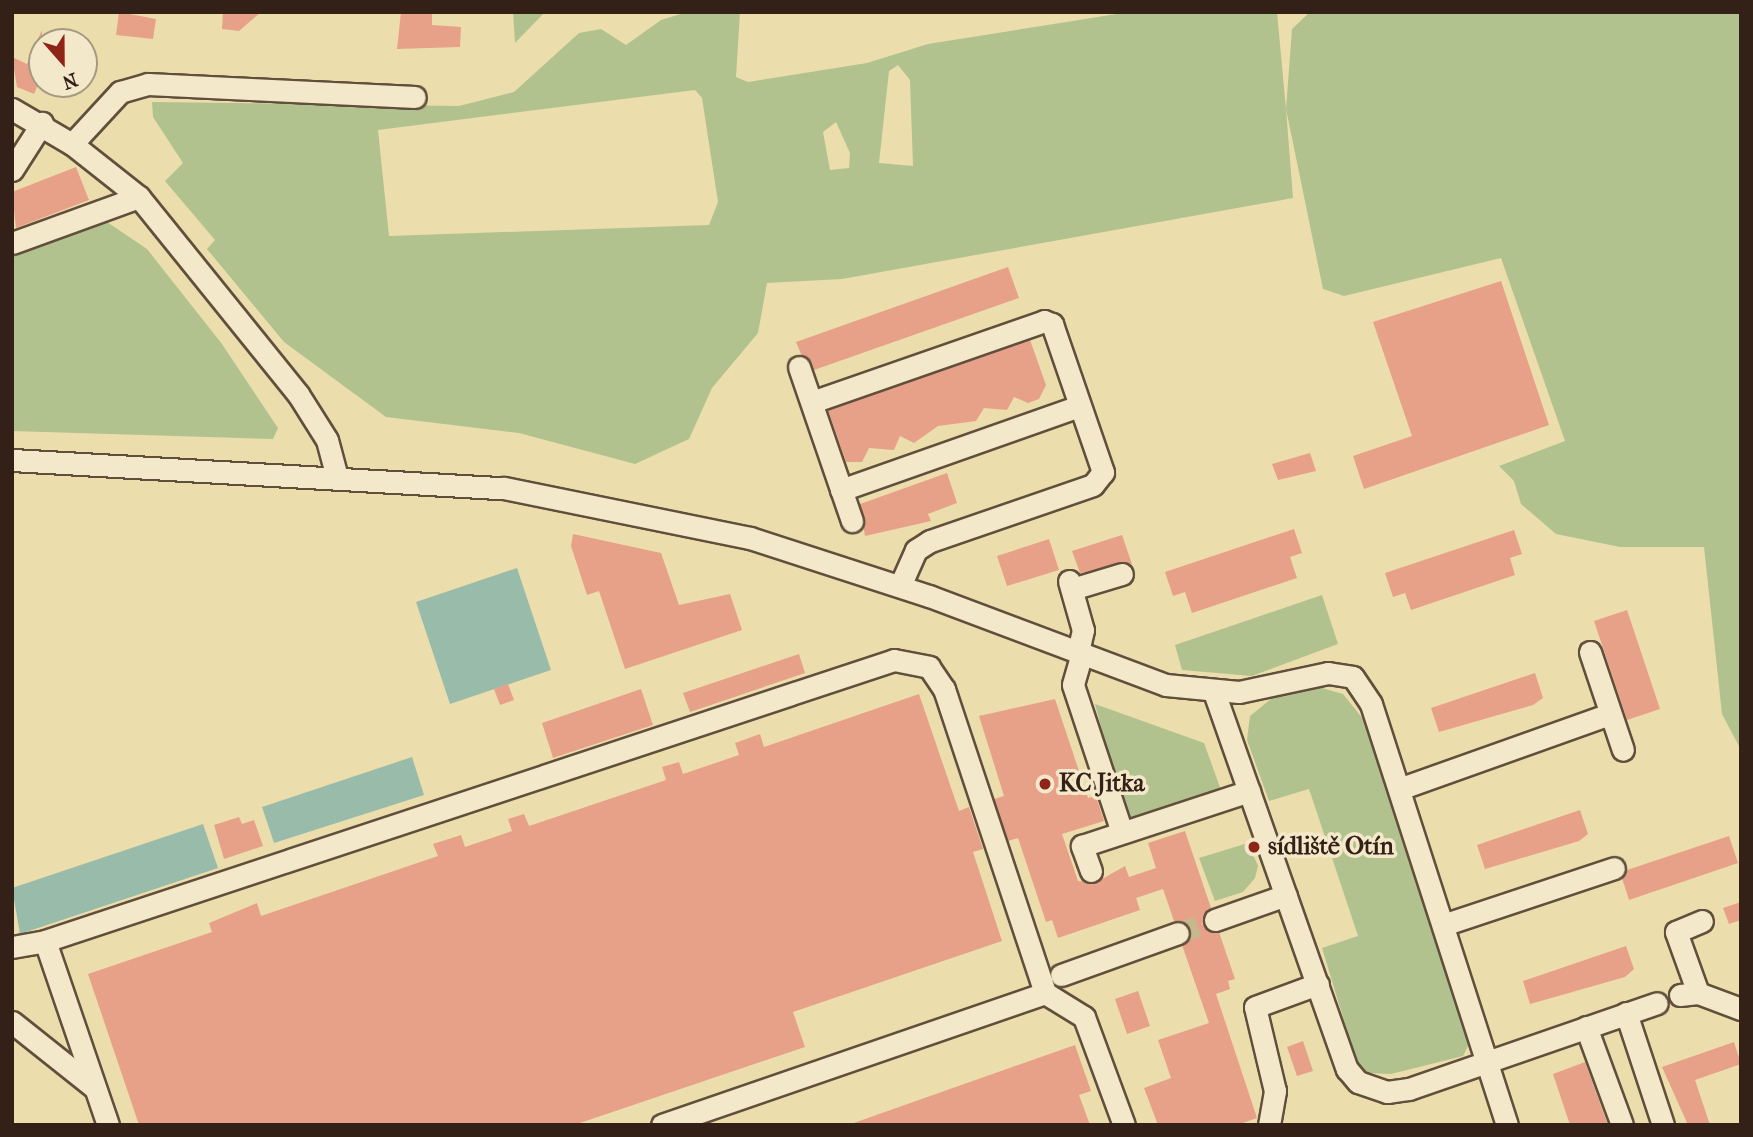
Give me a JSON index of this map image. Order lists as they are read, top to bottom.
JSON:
{
  "places": ["KC Jitka", "sídliště Otín"],
  "north": "bottom"
}
